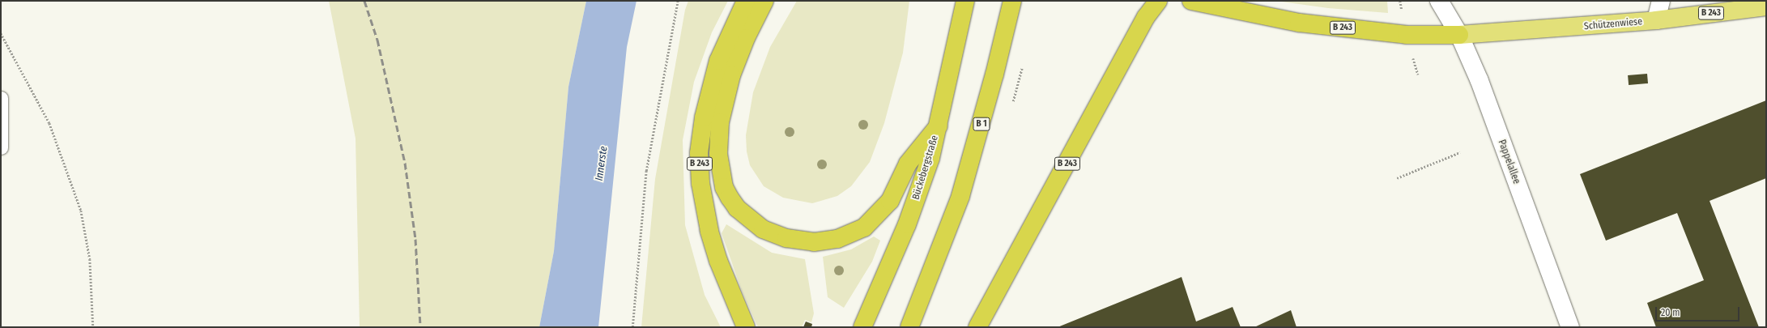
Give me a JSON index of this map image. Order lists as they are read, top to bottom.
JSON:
{
  "streets": {
    "highway": ["B 243", "B 1", "Bückebergstraße"],
    "main road": ["Schützenwiese"],
    "street": ["Pappelallee"]
  },
  "crossings": [
    ["B 243", "Schützenwiese"],
    ["B 243", "Pappelallee"],
    ["Schützenwiese", "Pappelallee"]
  ],
  "water": ["Innerste"],
  "scale_bar": "20 m"
}
